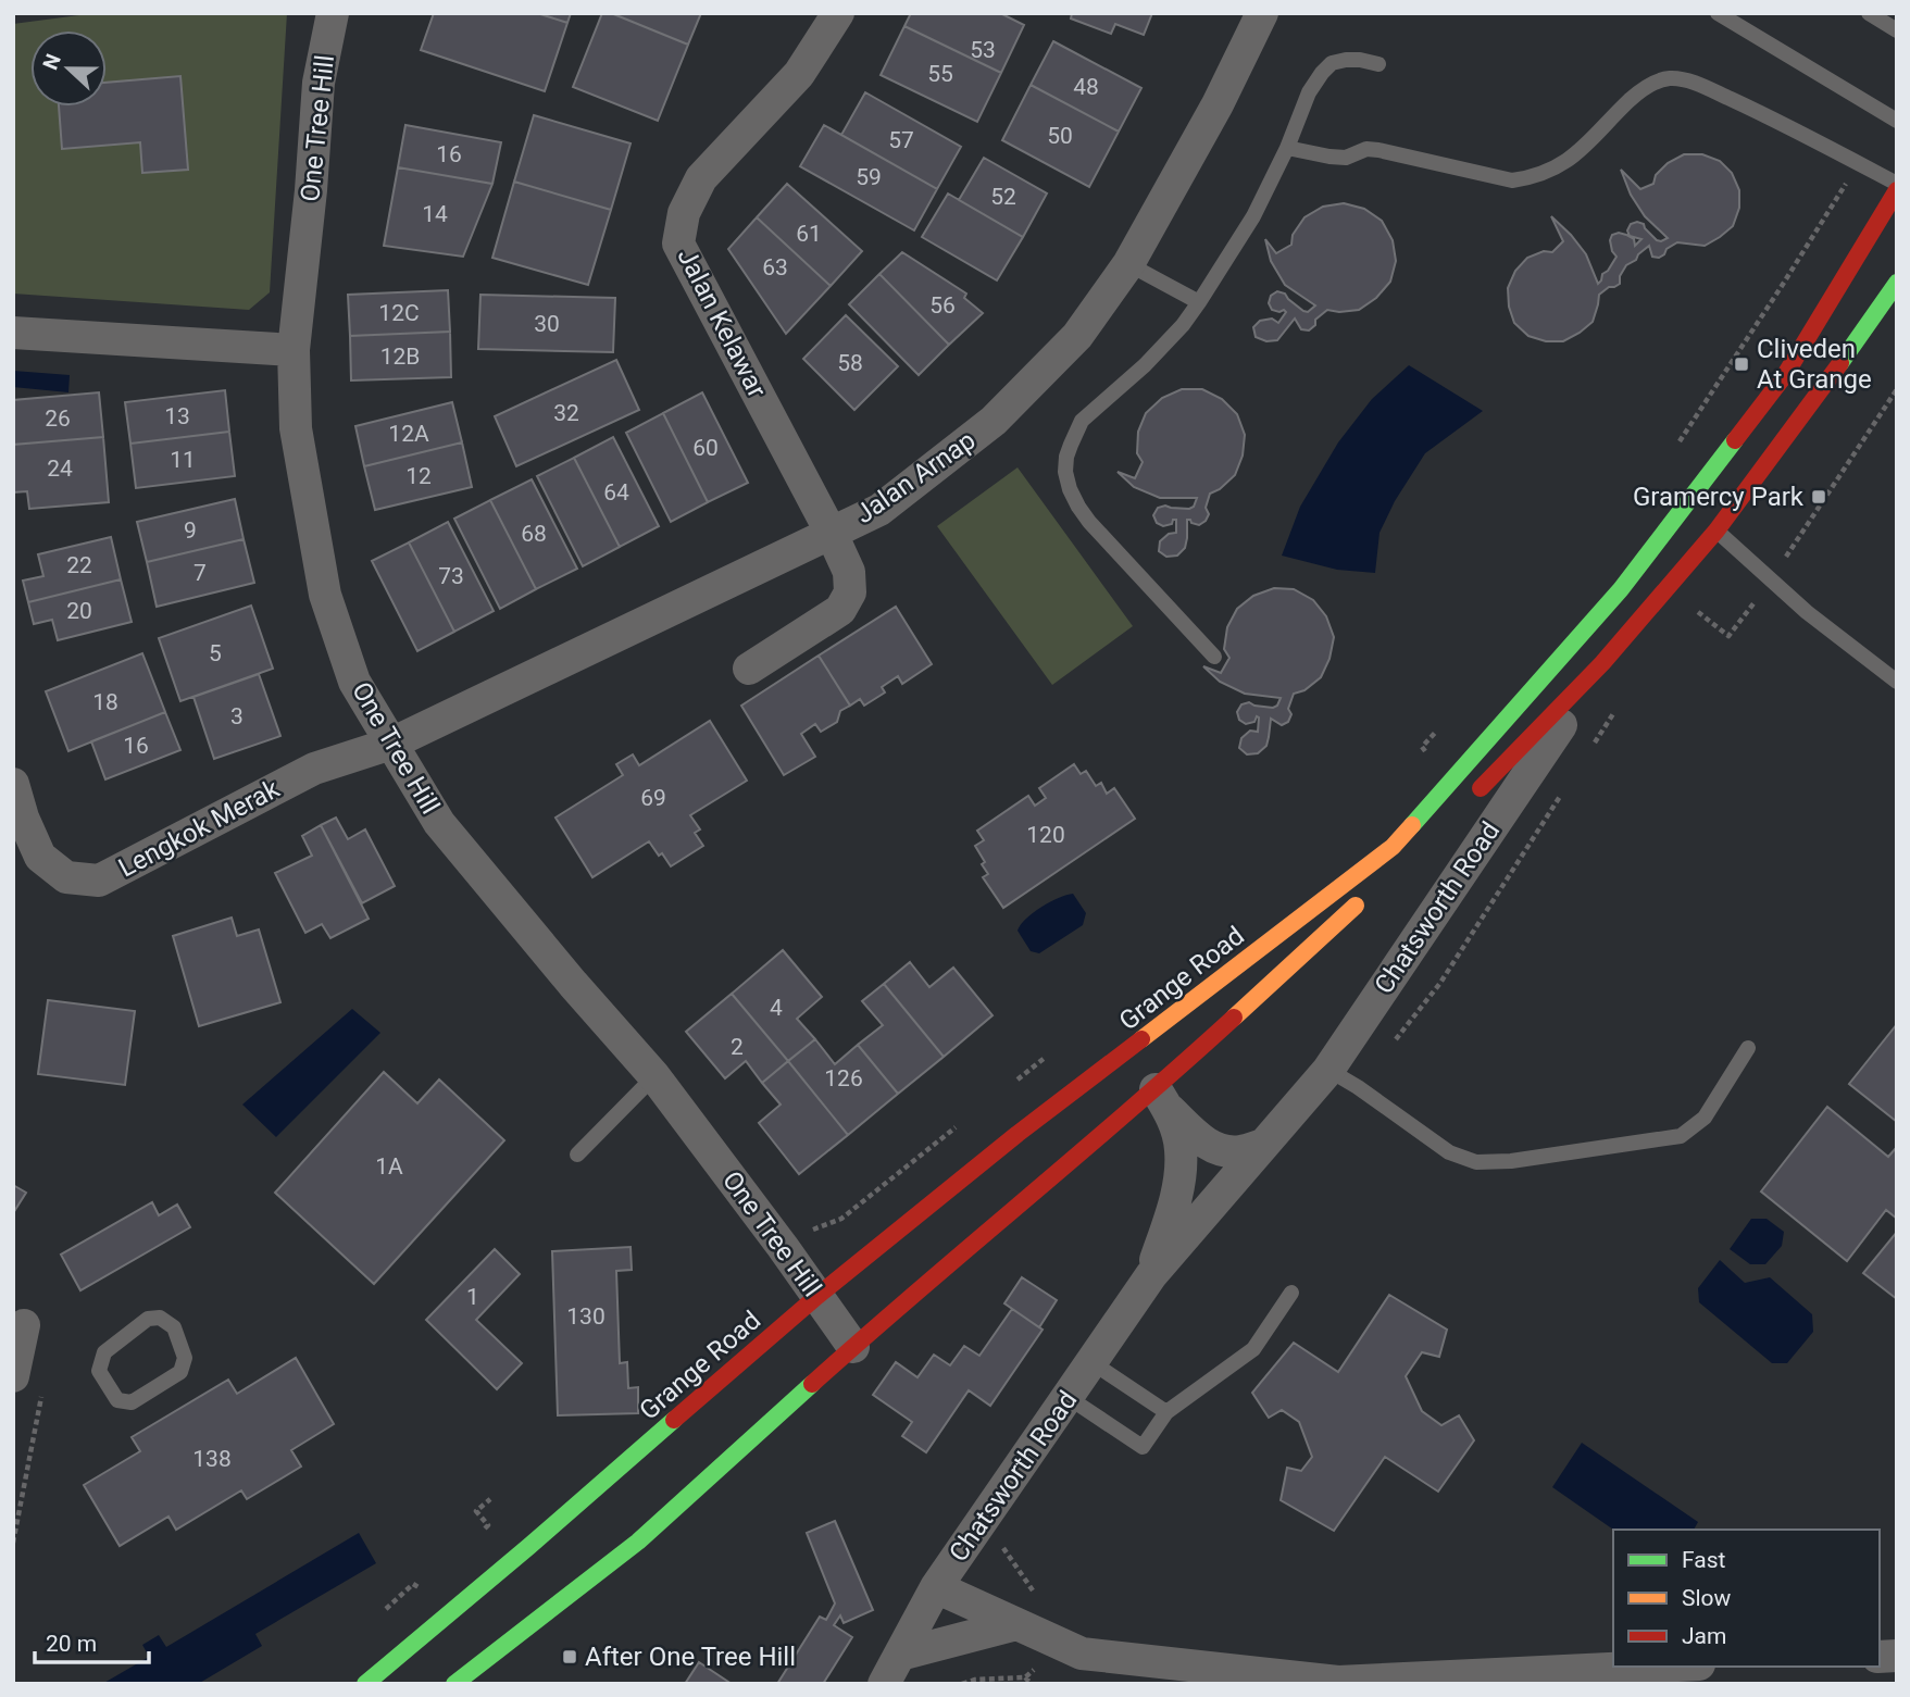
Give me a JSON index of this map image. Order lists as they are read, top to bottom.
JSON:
{
  "streets": {
    "main road": ["Grange Road"],
    "street": [
      "One Tree Hill",
      "Jalan Kelawar",
      "Jalan Arnap",
      "Lengkok Merak",
      "Chatsworth Road"
    ]
  },
  "crossings": [
    ["One Tree Hill", "Jalan Arnap"],
    ["One Tree Hill", "Lengkok Merak"],
    ["One Tree Hill", "Grange Road"],
    ["Jalan Kelawar", "Jalan Arnap"],
    ["Jalan Arnap", "Lengkok Merak"]
  ],
  "places": {
    "transit": ["Cliveden At Grange", "Gramercy Park", "After One Tree Hill"]
  },
  "house_numbers": [
    "53",
    "55",
    "48",
    "50",
    "57",
    "16",
    "59",
    "52",
    "14",
    "61",
    "63",
    "56",
    "12C",
    "30",
    "12B",
    "58",
    "32",
    "13",
    "26",
    "12A",
    "60",
    "11",
    "24",
    "12",
    "64",
    "9",
    "68",
    "22",
    "7",
    "73",
    "20",
    "5",
    "18",
    "3",
    "16",
    "69",
    "120",
    "4",
    "2",
    "126",
    "1A",
    "1",
    "130",
    "138"
  ],
  "legend": ["Fast", "Slow", "Jam"],
  "scale_bar": "20 m",
  "north": "left"
}
